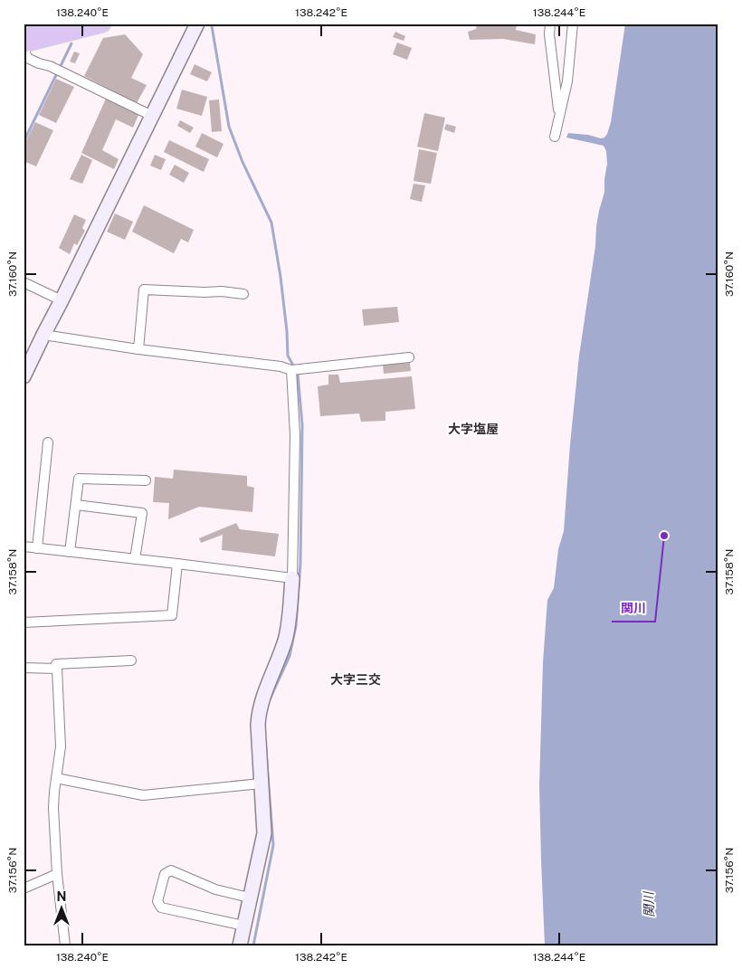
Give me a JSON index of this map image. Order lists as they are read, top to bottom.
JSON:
{
  "districts": ["大字塩屋", "大字三交"],
  "water": ["関川"],
  "places": ["関川"],
  "north": "top",
  "coordinates": [
    "138.240°E",
    "138.242°E",
    "138.244°E",
    "37.160°N",
    "37.158°N",
    "37.156°N"
  ]
}
